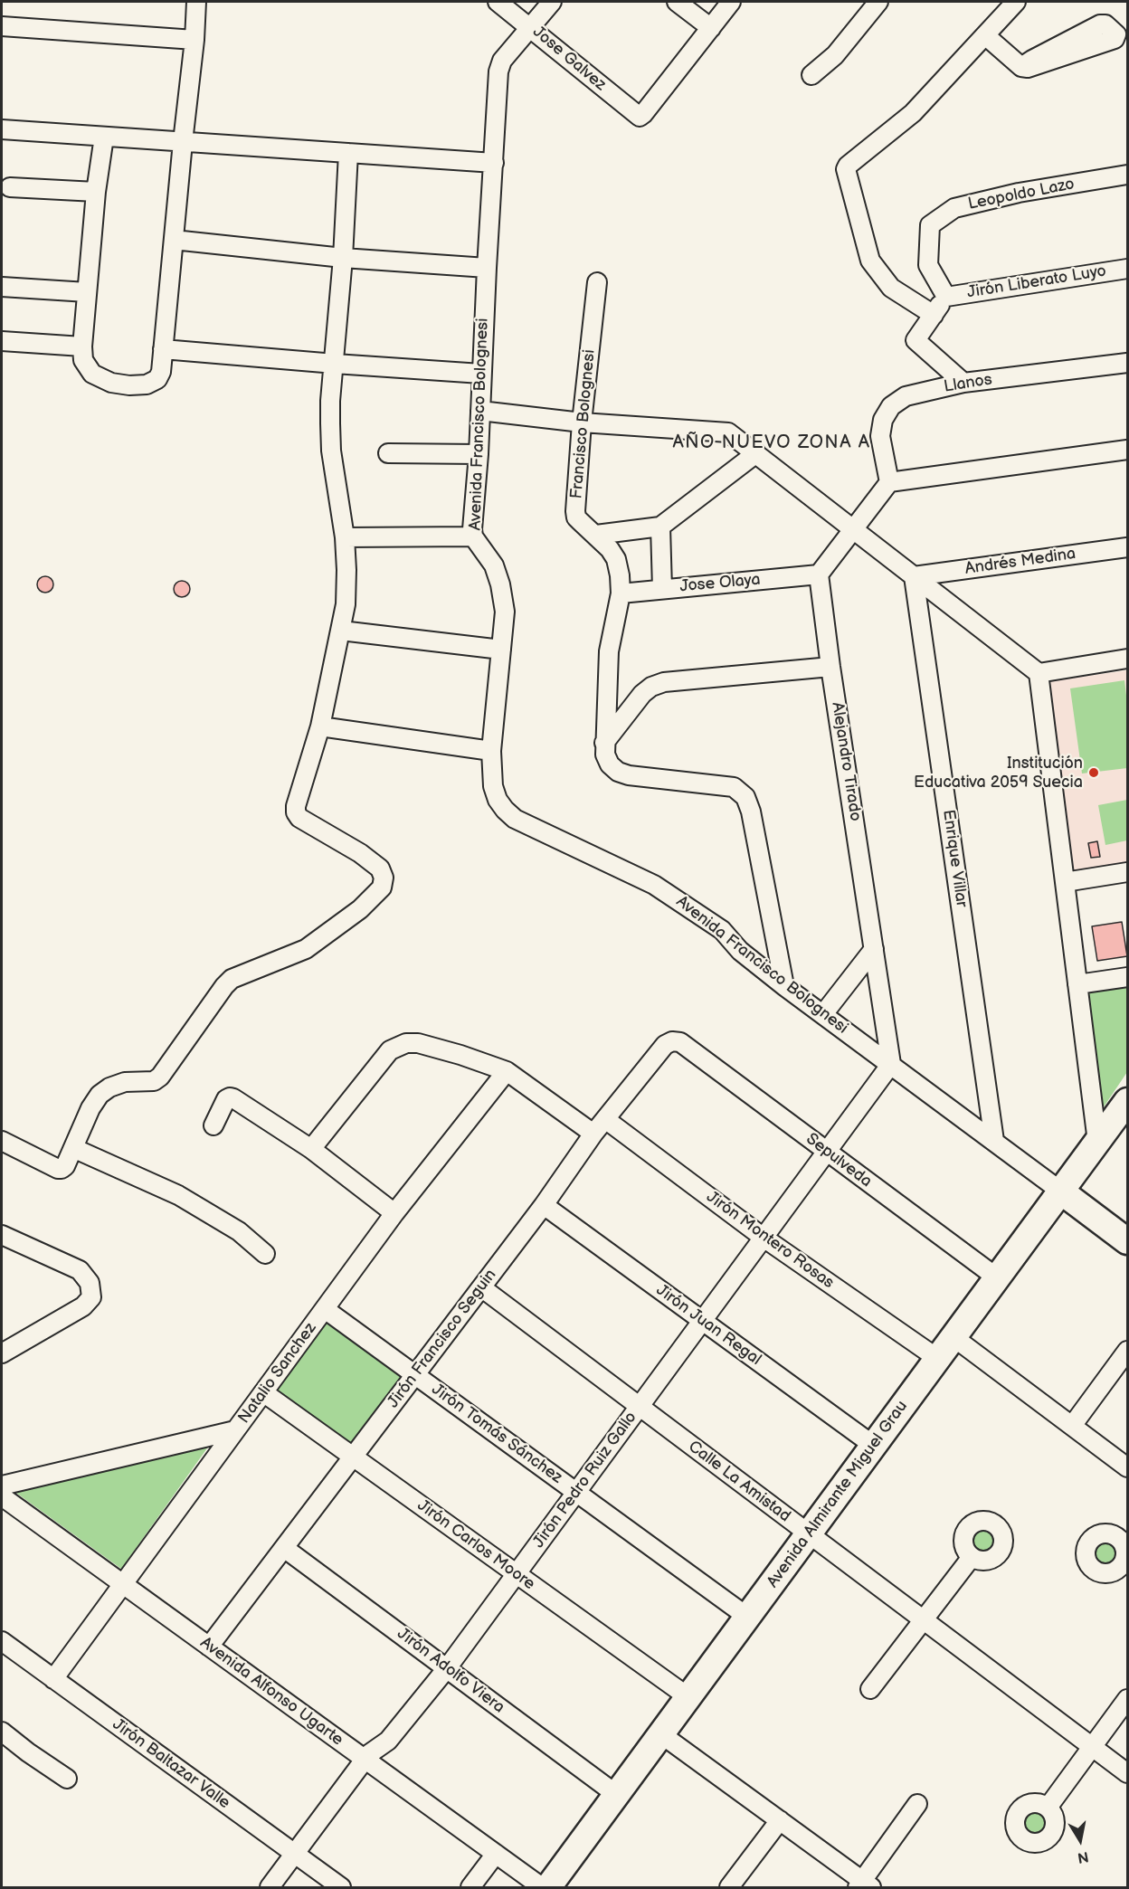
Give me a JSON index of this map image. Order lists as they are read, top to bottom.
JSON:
{
  "streets": {
    "street": [
      "Jose Galvez",
      "Leopoldo Lazo",
      "Jirón Liberato Luyo",
      "Llanos",
      "Avenida Francisco Bolognesi",
      "Francisco Bolognesi",
      "Andrés Medina",
      "Jose Olaya",
      "Alejandro Tirado",
      "Enrique Villar",
      "Sepulveda",
      "Jirón Montero Rosas",
      "Jirón Juan Regal",
      "Jirón Francisco Seguin",
      "Natalio Sanchez",
      "Jirón Tomás Sánchez",
      "Jirón Pedro Ruiz Gallo",
      "Calle La Amistad",
      "Avenida Almirante Miguel Grau",
      "Jirón Carlos Moore",
      "Jirón Adolfo Viera",
      "Avenida Alfonso Ugarte",
      "Jirón Baltazar Valle"
    ]
  },
  "crossings": [
    ["Jose Galvez", "Avenida Francisco Bolognesi"],
    ["Leopoldo Lazo", "Jirón Liberato Luyo"],
    ["Avenida Francisco Bolognesi", "Francisco Bolognesi"],
    ["Avenida Francisco Bolognesi", "Alejandro Tirado"],
    ["Avenida Francisco Bolognesi", "Enrique Villar"],
    ["Avenida Francisco Bolognesi", "Jirón Pedro Ruiz Gallo"],
    ["Avenida Francisco Bolognesi", "Avenida Almirante Miguel Grau"],
    ["Francisco Bolognesi", "Jose Olaya"],
    ["Andrés Medina", "Enrique Villar"],
    ["Jose Olaya", "Alejandro Tirado"],
    ["Alejandro Tirado", "Jirón Pedro Ruiz Gallo"],
    ["Sepulveda", "Jirón Francisco Seguin"],
    ["Sepulveda", "Jirón Pedro Ruiz Gallo"],
    ["Sepulveda", "Avenida Almirante Miguel Grau"],
    ["Jirón Montero Rosas", "Jirón Francisco Seguin"],
    ["Jirón Montero Rosas", "Jirón Pedro Ruiz Gallo"],
    ["Jirón Montero Rosas", "Avenida Almirante Miguel Grau"],
    ["Jirón Juan Regal", "Jirón Francisco Seguin"],
    ["Jirón Juan Regal", "Jirón Pedro Ruiz Gallo"],
    ["Jirón Juan Regal", "Avenida Almirante Miguel Grau"],
    ["Jirón Francisco Seguin", "Jirón Tomás Sánchez"],
    ["Jirón Francisco Seguin", "Calle La Amistad"],
    ["Jirón Francisco Seguin", "Jirón Carlos Moore"],
    ["Jirón Francisco Seguin", "Jirón Adolfo Viera"],
    ["Jirón Francisco Seguin", "Avenida Alfonso Ugarte"],
    ["Natalio Sanchez", "Jirón Tomás Sánchez"],
    ["Natalio Sanchez", "Jirón Carlos Moore"],
    ["Natalio Sanchez", "Avenida Alfonso Ugarte"],
    ["Natalio Sanchez", "Jirón Baltazar Valle"],
    ["Jirón Tomás Sánchez", "Jirón Pedro Ruiz Gallo"],
    ["Jirón Tomás Sánchez", "Avenida Almirante Miguel Grau"],
    ["Jirón Pedro Ruiz Gallo", "Calle La Amistad"],
    ["Jirón Pedro Ruiz Gallo", "Jirón Carlos Moore"],
    ["Jirón Pedro Ruiz Gallo", "Jirón Adolfo Viera"],
    ["Jirón Pedro Ruiz Gallo", "Avenida Alfonso Ugarte"],
    ["Jirón Pedro Ruiz Gallo", "Jirón Baltazar Valle"],
    ["Calle La Amistad", "Avenida Almirante Miguel Grau"],
    ["Avenida Almirante Miguel Grau", "Jirón Carlos Moore"],
    ["Avenida Almirante Miguel Grau", "Jirón Adolfo Viera"]
  ],
  "districts": ["AÑO NUEVO ZONA A"],
  "places": ["Institución Educativa 2059 Suecia"],
  "north": "bottom"
}
